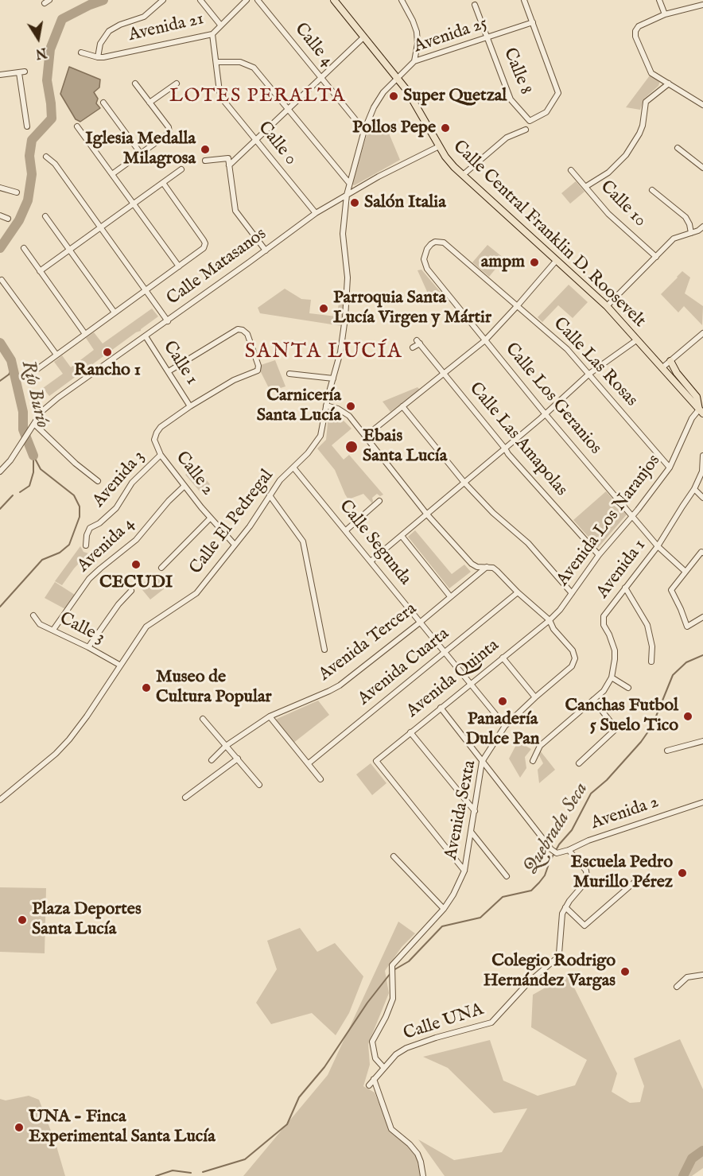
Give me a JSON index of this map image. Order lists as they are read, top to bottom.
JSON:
{
  "streets": {
    "main road": ["Calle Central Franklin D. Roosevelt"],
    "street": [
      "Avenida 21",
      "Avenida 25",
      "Calle 4",
      "Calle 8",
      "Calle 0",
      "Calle 10",
      "Calle Matasanos",
      "Calle Las Rosas",
      "Calle 1",
      "Calle Los Geranios",
      "Calle Las Amapolas",
      "Calle 2",
      "Avenida 3",
      "Avenida Los Naranjos",
      "Calle El Pedregal",
      "Calle Segunda",
      "Avenida 4",
      "Avenida 1",
      "Calle 3",
      "Avenida Tercera",
      "Avenida Cuarta",
      "Avenida Quinta",
      "Avenida Sexta",
      "Avenida 2",
      "Calle UNA"
    ]
  },
  "crossings": [
    ["Avenida 21", "Calle 0"],
    ["Avenida 25", "Calle 4"],
    ["Avenida 25", "Calle 8"],
    ["Avenida 25", "Calle Central Franklin D. Roosevelt"],
    ["Avenida 25", "Calle Matasanos"],
    ["Avenida 25", "Calle El Pedregal"],
    ["Calle 0", "Calle Matasanos"],
    ["Calle Central Franklin D. Roosevelt", "Calle Matasanos"],
    ["Calle Central Franklin D. Roosevelt", "Avenida Los Naranjos"],
    ["Calle Matasanos", "Calle 1"],
    ["Calle Matasanos", "Calle El Pedregal"],
    ["Calle Las Rosas", "Calle Los Geranios"],
    ["Calle Las Rosas", "Avenida Los Naranjos"],
    ["Calle 1", "Calle 2"],
    ["Calle Los Geranios", "Avenida Los Naranjos"],
    ["Calle Los Geranios", "Avenida 1"],
    ["Calle Las Amapolas", "Avenida Los Naranjos"],
    ["Calle 2", "Avenida 3"],
    ["Calle 2", "Calle El Pedregal"],
    ["Calle 2", "Avenida 4"],
    ["Avenida Los Naranjos", "Avenida Quinta"],
    ["Avenida Los Naranjos", "Avenida Sexta"],
    ["Calle El Pedregal", "Calle Segunda"],
    ["Calle El Pedregal", "Calle 3"],
    ["Calle Segunda", "Avenida Tercera"],
    ["Calle Segunda", "Avenida Cuarta"],
    ["Calle Segunda", "Avenida Quinta"],
    ["Calle Segunda", "Avenida Sexta"],
    ["Avenida 4", "Calle 3"],
    ["Avenida Quinta", "Avenida Sexta"],
    ["Avenida Sexta", "Avenida 2"],
    ["Avenida Sexta", "Calle UNA"],
    ["Avenida 2", "Calle UNA"]
  ],
  "districts": ["LOTES PERALTA", "SANTA LUCÍA"],
  "water": ["Río Burío", "Quebrada Seca"],
  "places": [
    "Super Quetzal",
    "Pollos Pepe",
    "Iglesia Medalla Milagrosa",
    "Salón Italia",
    "ampm",
    "Parroquia Santa Lucía Virgen y Mártir",
    "Rancho 1",
    "Carnicería Santa Lucía",
    "Ebais Santa Lucía",
    "CECUDI",
    "Museo de Cultura Popular",
    "Panadería Dulce Pan",
    "Canchas Futbol 5 Suelo Tico",
    "Escuela Pedro Murillo Pérez",
    "Plaza Deportes Santa Lucía",
    "Colegio Rodrigo Hernández Vargas",
    "UNA - Finca Experimental Santa Lucía"
  ],
  "north": "bottom"
}
